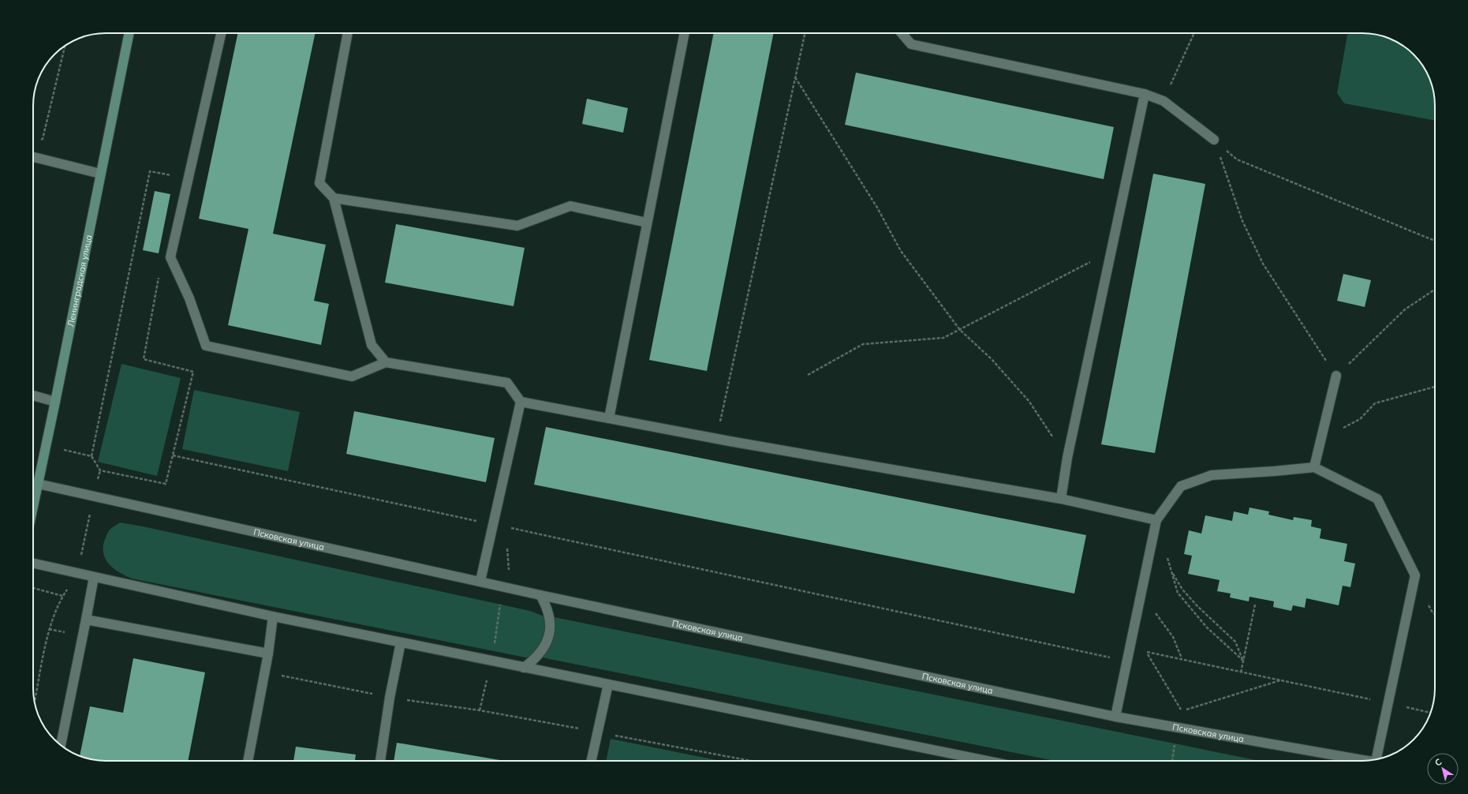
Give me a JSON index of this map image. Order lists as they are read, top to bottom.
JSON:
{
  "streets": {
    "main road": ["Ленинградская улица"],
    "street": ["Псковская улица"]
  },
  "crossings": [
    ["Ленинградская улица", "Псковская улица"]
  ],
  "north": "top left"
}
